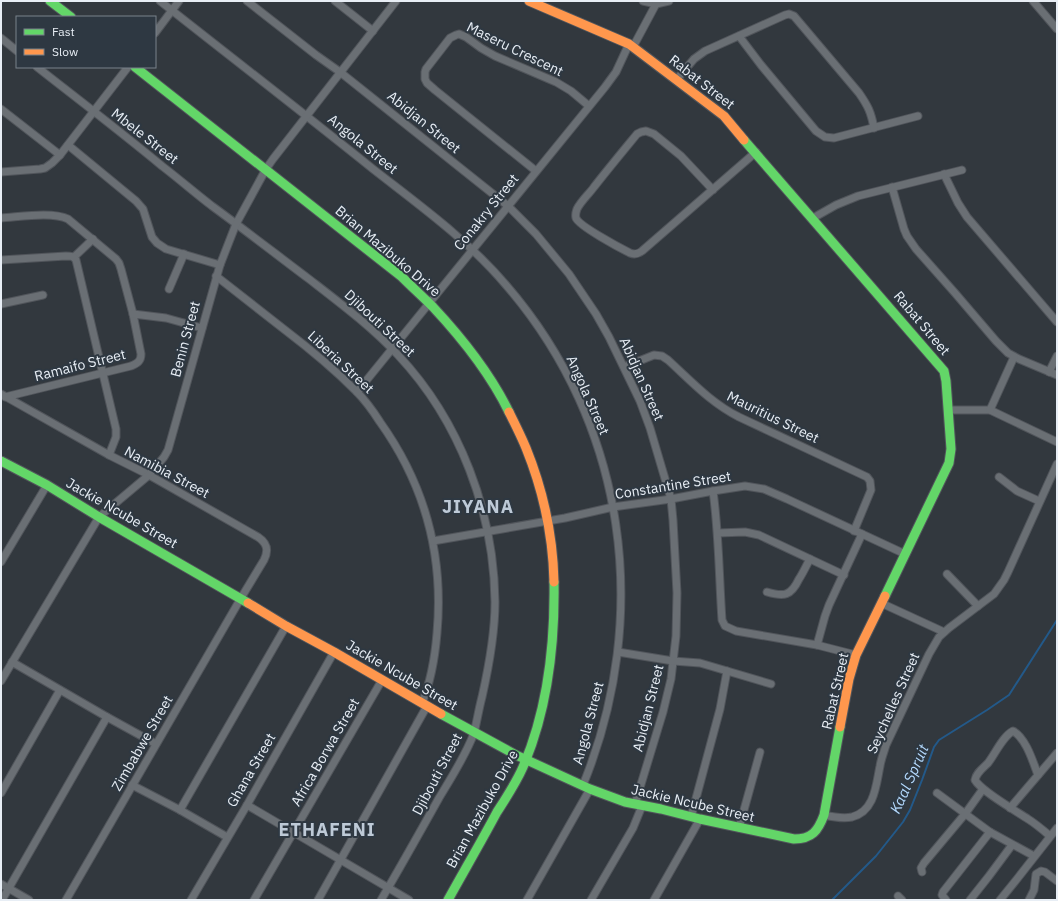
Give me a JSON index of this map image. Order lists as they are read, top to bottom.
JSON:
{
  "streets": {
    "street": [
      "Maseru Crescent",
      "Rabat Street",
      "Abidjan Street",
      "Mbele Street",
      "Angola Street",
      "Conakry Street",
      "Brian Mazibuko Drive",
      "Djibouti Street",
      "Benin Street",
      "Liberia Street",
      "Ramaifo Street",
      "Mauritius Street",
      "Namibia Street",
      "Constantine Street",
      "Jackie Ncube Street",
      "Seychelles Street",
      "Zimbabwe Street",
      "Africa Borwa Street",
      "Ghana Street"
    ]
  },
  "crossings": [
    ["Maseru Crescent", "Conakry Street"],
    ["Rabat Street", "Conakry Street"],
    ["Rabat Street", "Constantine Street"],
    ["Rabat Street", "Jackie Ncube Street"],
    ["Rabat Street", "Seychelles Street"],
    ["Abidjan Street", "Conakry Street"],
    ["Abidjan Street", "Benin Street"],
    ["Abidjan Street", "Mauritius Street"],
    ["Abidjan Street", "Constantine Street"],
    ["Abidjan Street", "Jackie Ncube Street"],
    ["Mbele Street", "Djibouti Street"],
    ["Mbele Street", "Benin Street"],
    ["Angola Street", "Conakry Street"],
    ["Angola Street", "Benin Street"],
    ["Angola Street", "Constantine Street"],
    ["Angola Street", "Jackie Ncube Street"],
    ["Conakry Street", "Brian Mazibuko Drive"],
    ["Conakry Street", "Djibouti Street"],
    ["Conakry Street", "Liberia Street"],
    ["Brian Mazibuko Drive", "Benin Street"],
    ["Brian Mazibuko Drive", "Constantine Street"],
    ["Brian Mazibuko Drive", "Jackie Ncube Street"],
    ["Djibouti Street", "Benin Street"],
    ["Djibouti Street", "Constantine Street"],
    ["Djibouti Street", "Jackie Ncube Street"],
    ["Benin Street", "Liberia Street"],
    ["Benin Street", "Namibia Street"],
    ["Benin Street", "Jackie Ncube Street"],
    ["Liberia Street", "Constantine Street"],
    ["Liberia Street", "Jackie Ncube Street"],
    ["Ramaifo Street", "Namibia Street"],
    ["Mauritius Street", "Constantine Street"],
    ["Namibia Street", "Jackie Ncube Street"],
    ["Namibia Street", "Zimbabwe Street"],
    ["Jackie Ncube Street", "Zimbabwe Street"],
    ["Jackie Ncube Street", "Africa Borwa Street"],
    ["Jackie Ncube Street", "Ghana Street"]
  ],
  "districts": ["JIYANA", "ETHAFENI"],
  "water": ["Kaal Spruit"],
  "legend": ["Fast", "Slow"]
}
